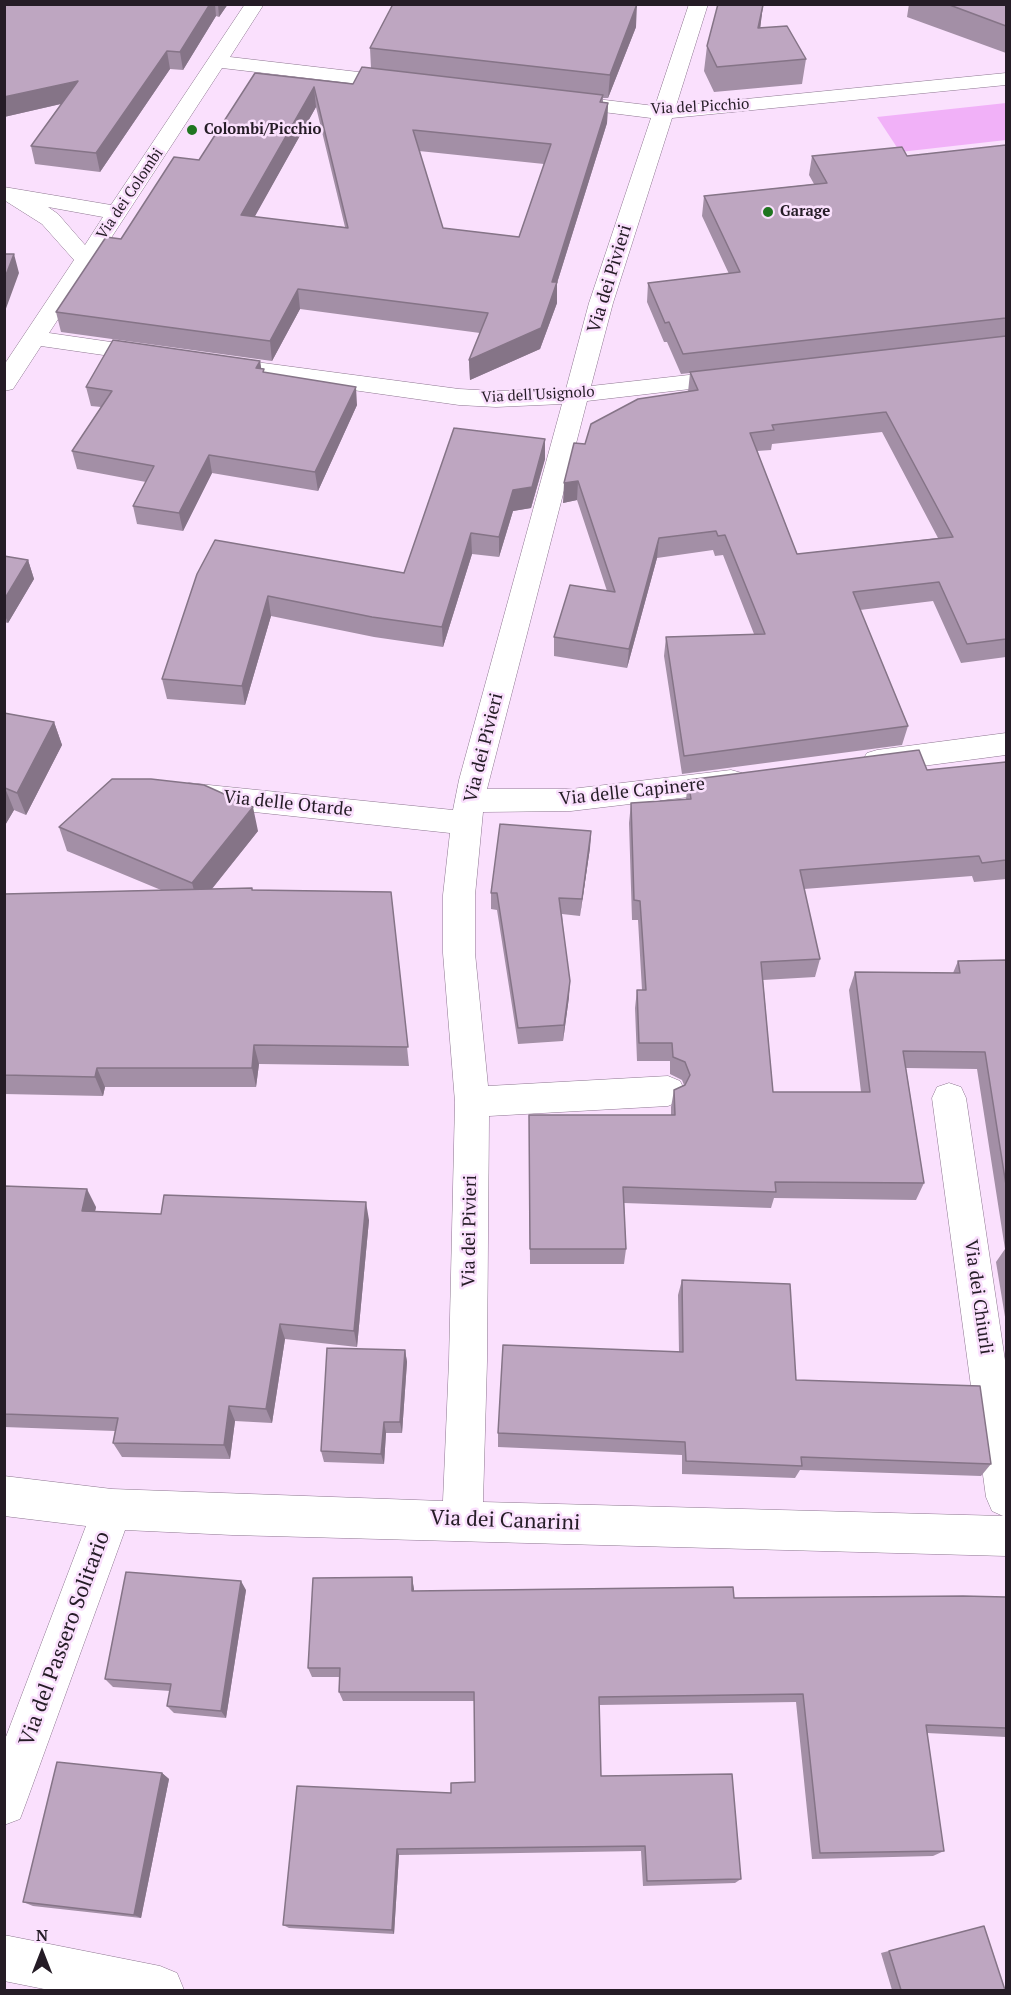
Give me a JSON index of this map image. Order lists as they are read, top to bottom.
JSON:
{
  "streets": {
    "street": [
      "Via del Picchio",
      "Via dei Colombi",
      "Via dei Pivieri",
      "Via dell'Usignolo",
      "Via delle Capinere",
      "Via delle Otarde",
      "Via dei Chiurli",
      "Via dei Canarini",
      "Via del Passero Solitario"
    ]
  },
  "crossings": [
    ["Via del Picchio", "Via dei Pivieri"],
    ["Via dei Colombi", "Via dell'Usignolo"],
    ["Via dei Pivieri", "Via dell'Usignolo"],
    ["Via dei Pivieri", "Via delle Capinere"],
    ["Via dei Pivieri", "Via delle Otarde"],
    ["Via dei Pivieri", "Via dei Canarini"],
    ["Via delle Capinere", "Via delle Otarde"],
    ["Via dei Canarini", "Via del Passero Solitario"]
  ],
  "places": ["Colombi/Picchio", "Garage"],
  "north": "top"
}
